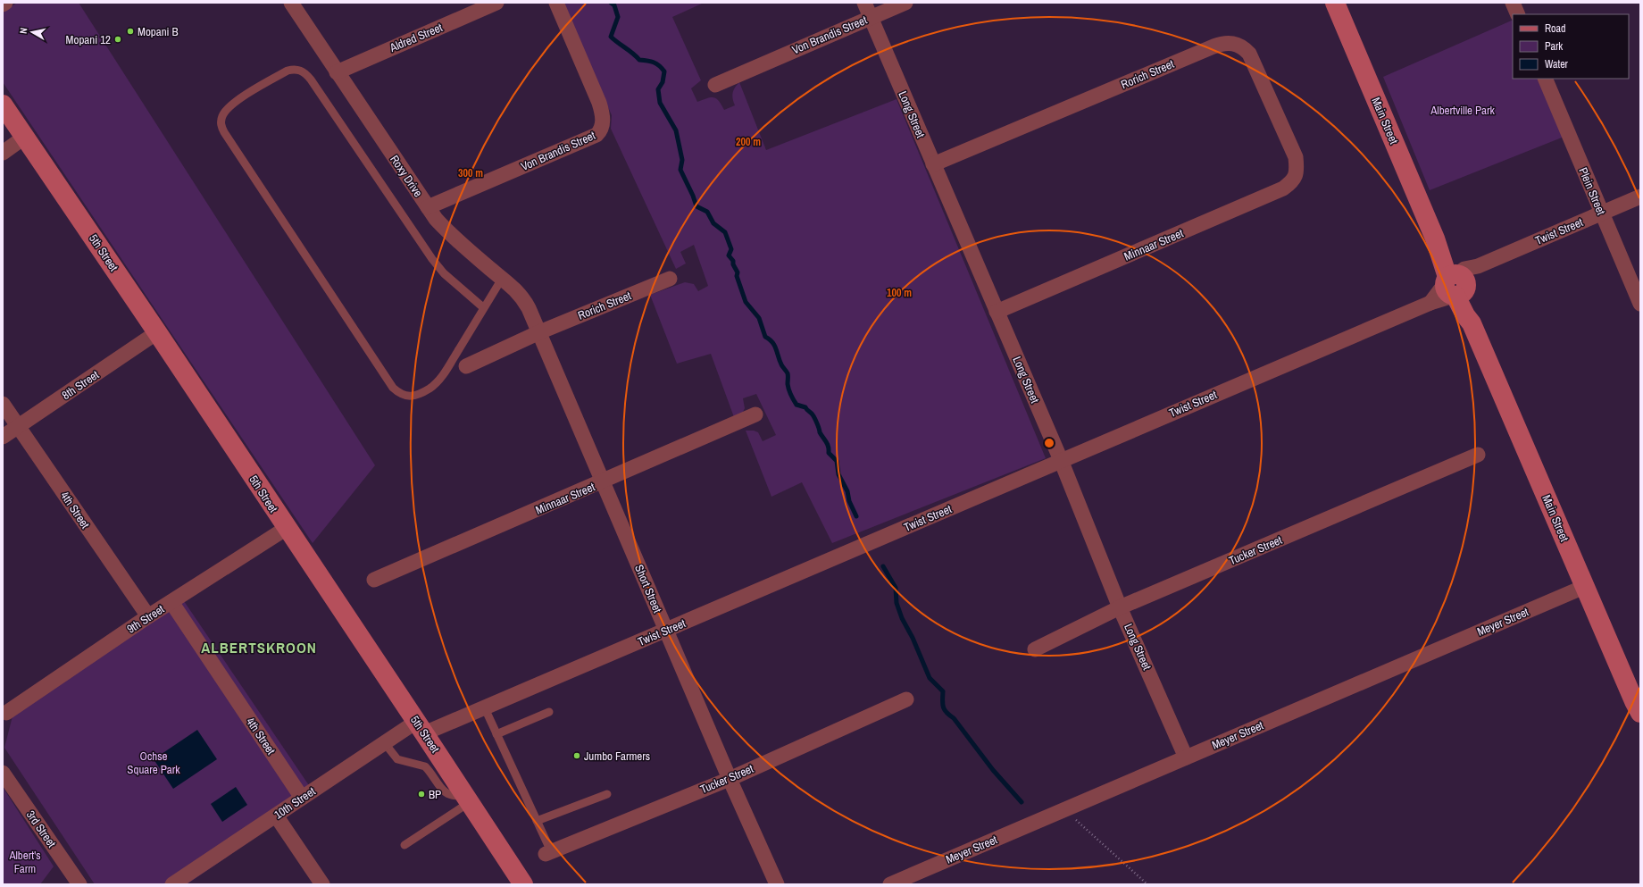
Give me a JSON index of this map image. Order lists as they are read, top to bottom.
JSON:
{
  "streets": {
    "main road": ["Main Street", "5th Street"],
    "street": [
      "Von Brandis Street",
      "Aldred Street",
      "Rorich Street",
      "Long Street",
      "Roxy Drive",
      "Plein Street",
      "Twist Street",
      "Minnaar Street",
      "8th Street",
      "4th Street",
      "Tucker Street",
      "Short Street",
      "9th Street",
      "Meyer Street",
      "10th Street",
      "3rd Street"
    ]
  },
  "crossings": [
    ["Von Brandis Street", "Long Street"],
    ["Von Brandis Street", "Roxy Drive"],
    ["Aldred Street", "Roxy Drive"],
    ["Rorich Street", "Long Street"],
    ["Rorich Street", "Roxy Drive"],
    ["Rorich Street", "Minnaar Street"],
    ["Rorich Street", "Short Street"],
    ["Long Street", "Twist Street"],
    ["Long Street", "Minnaar Street"],
    ["Long Street", "Tucker Street"],
    ["Long Street", "Meyer Street"],
    ["Main Street", "Twist Street"],
    ["Main Street", "Meyer Street"],
    ["Roxy Drive", "Short Street"],
    ["Plein Street", "Twist Street"],
    ["Twist Street", "5th Street"],
    ["Twist Street", "Short Street"],
    ["Twist Street", "10th Street"],
    ["Minnaar Street", "Short Street"],
    ["5th Street", "8th Street"],
    ["5th Street", "9th Street"],
    ["5th Street", "10th Street"],
    ["8th Street", "4th Street"],
    ["4th Street", "9th Street"],
    ["4th Street", "10th Street"],
    ["Tucker Street", "Short Street"]
  ],
  "districts": ["ALBERTSKROON"],
  "parks": ["Albertville Park", "Ochse Square Park", "Albert's Farm"],
  "places": [
    "Mopani B",
    "Mopani 12",
    "Jumbo Farmers",
    "BP"
  ],
  "legend": ["Road", "Park", "Water"],
  "north": "left",
  "rings": ["200 m", "300 m", "100 m"]
}
